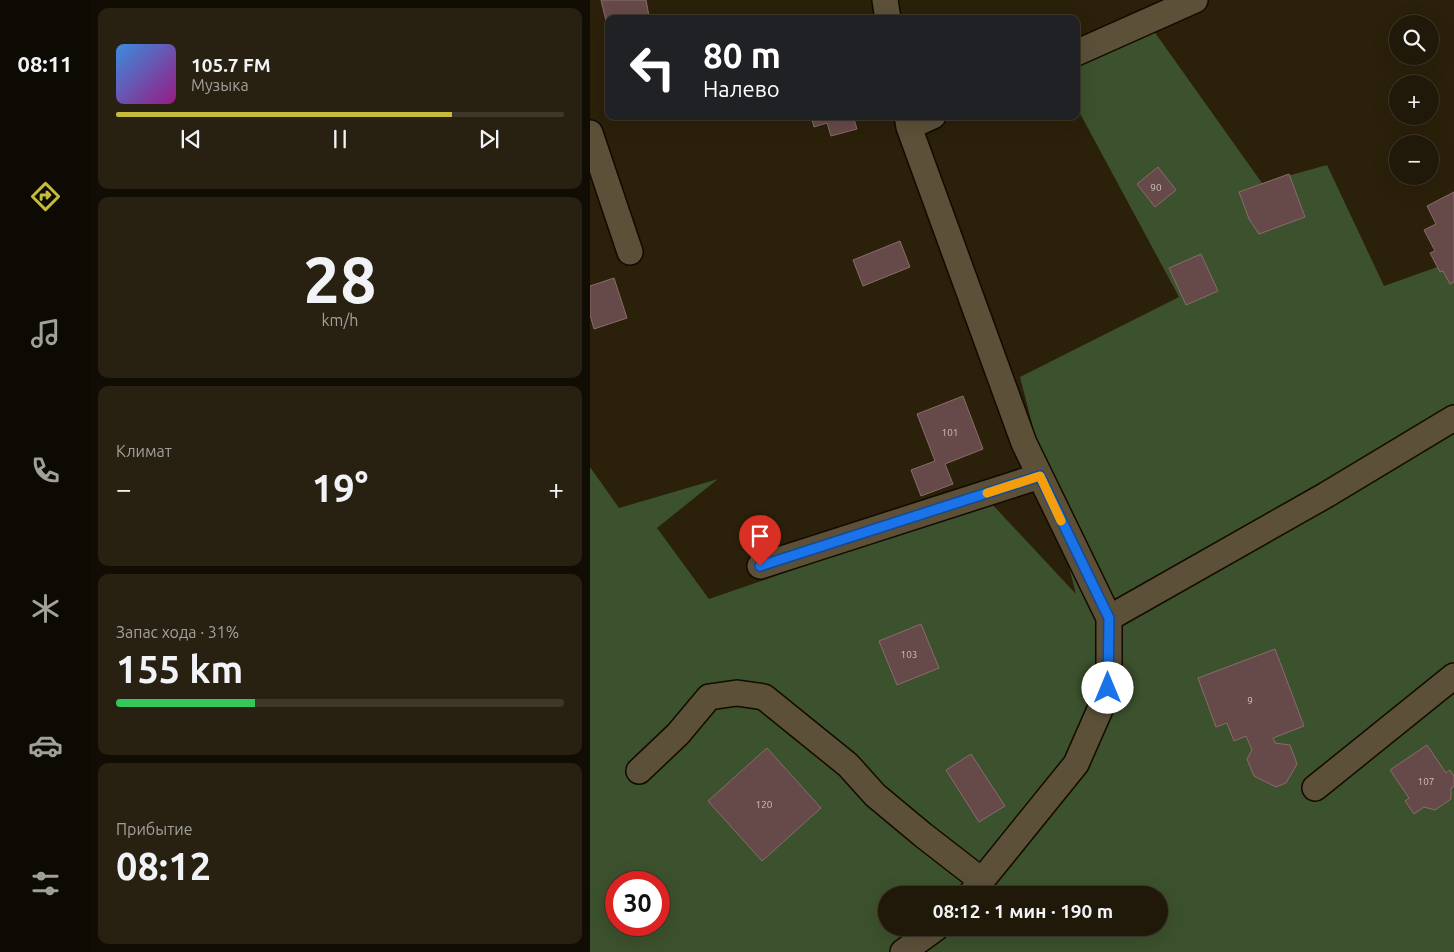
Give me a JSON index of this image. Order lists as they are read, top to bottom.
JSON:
{
  "house_numbers": [
    "90",
    "101",
    "103",
    "9",
    "107",
    "120"
  ],
  "page": {
    "tabs": "08:11",
    "map_buttons": ["+", "−"],
    "turn": ["80 m", "Налево"],
    "song": ["105.7 FM", "Музыка"],
    "tile": [
      ["28", "km/h"],
      "Климат",
      ["Запас хода · 31%", "155 km"],
      ["Прибытие", "08:12"]
    ],
    "heat": ["−", "19°", "+"],
    "limit": "30",
    "trip": "08:12 · 1 мин · 190 m"
  }
}
